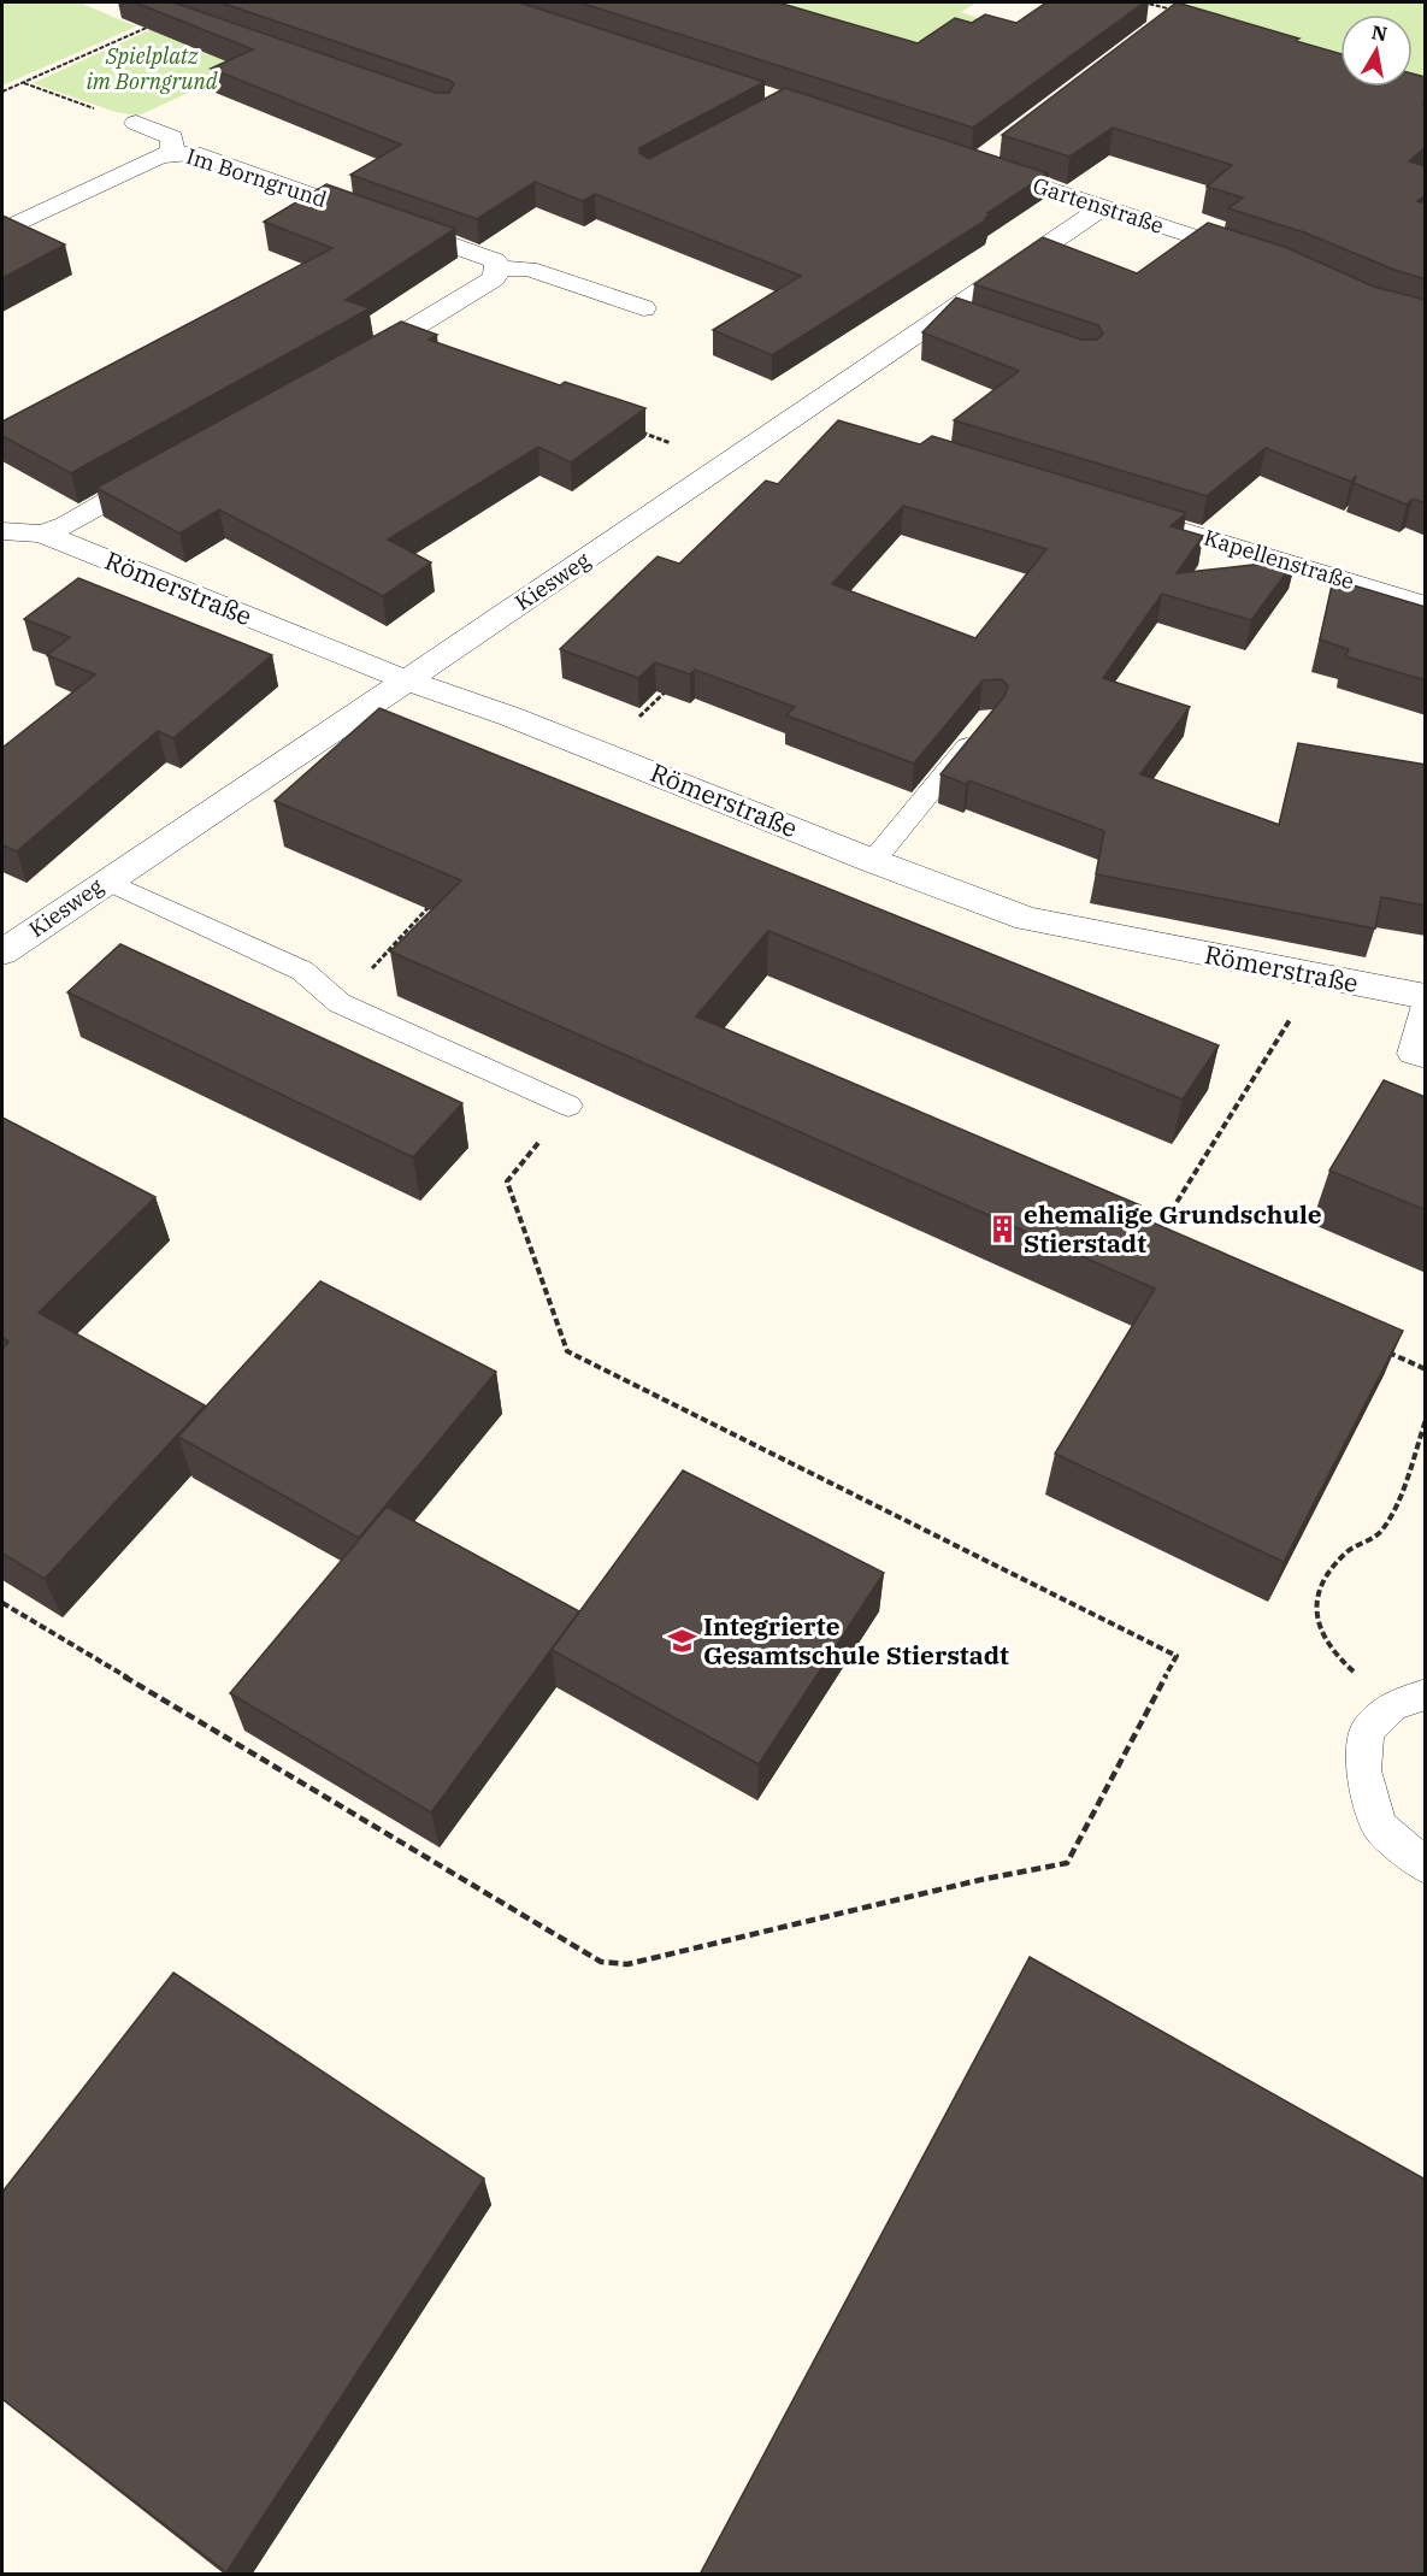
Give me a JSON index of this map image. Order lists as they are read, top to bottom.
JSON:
{
  "streets": {
    "street": [
      "Im Borngrund",
      "Gartenstraße",
      "Kapellenstraße",
      "Kiesweg",
      "Römerstraße"
    ]
  },
  "crossings": [
    ["Gartenstraße", "Kiesweg"],
    ["Kiesweg", "Römerstraße"]
  ],
  "parks": ["Spielplatz im Borngrund"],
  "places": {
    "building": ["ehemalige Grundschule Stierstadt"],
    "school or university": ["Integrierte Gesamtschule Stierstadt"]
  },
  "north": "top"
}
